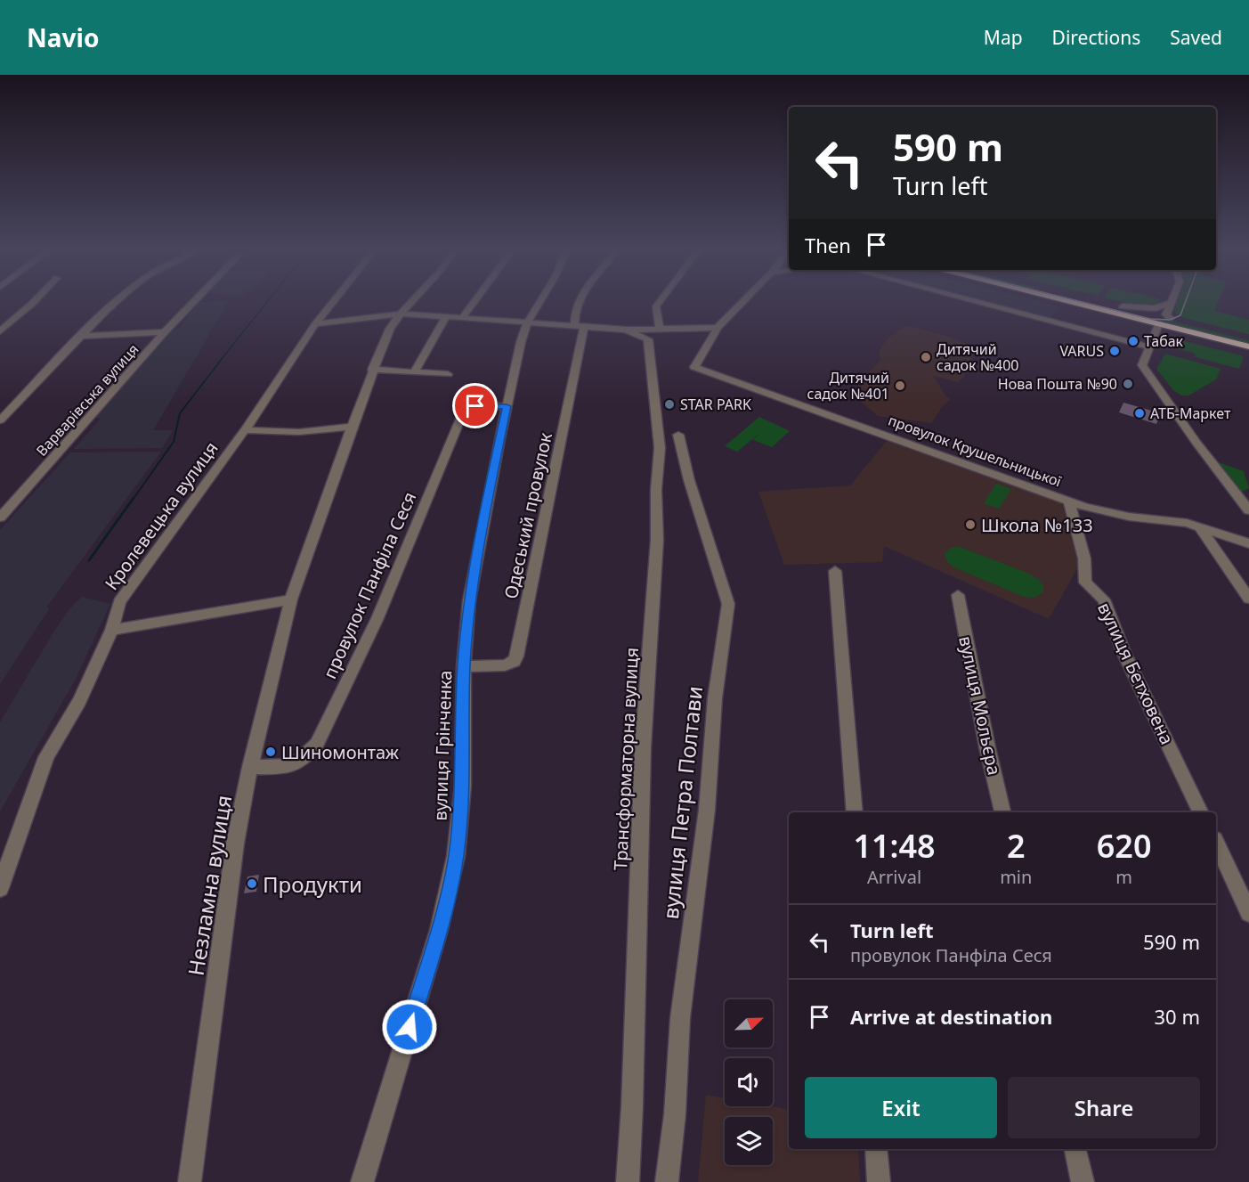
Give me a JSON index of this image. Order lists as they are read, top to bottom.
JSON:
{
  "streets": {
    "street": [
      "Варварівська вулиця",
      "провулок Крушельницької",
      "Кролевецька вулиця",
      "Одеський провулок",
      "провулок Панфіла Сеся",
      "вулиця Бетховена",
      "вулиця Мольєра",
      "вулиця Грінченка",
      "Трансформаторна вулиця",
      "вулиця Петра Полтави",
      "Незламна вулиця"
    ]
  },
  "crossings": [
    ["провулок Крушельницької", "вулиця Бетховена"],
    ["Одеський провулок", "вулиця Грінченка"],
    ["провулок Панфіла Сеся", "вулиця Грінченка"],
    ["провулок Панфіла Сеся", "Незламна вулиця"]
  ],
  "places": [
    "Табак",
    "VARUS",
    "Дитячий садок №400",
    "Нова Пошта №90",
    "Дитячий садок №401",
    "STAR PARK",
    "АТБ-Маркет",
    "Школа №133",
    "Шиномонтаж",
    "Продукти"
  ],
  "north": "top right",
  "page": {
    "header": "Navio",
    "nav": ["Map", "Directions", "Saved"],
    "turn": ["590 m", "Turn left"],
    "then": "Then",
    "eta": [
      "11:48",
      "Arrival",
      "2",
      "min",
      "620",
      "m"
    ],
    "list": [
      {
        "name": "Turn left",
        "note": "провулок Панфіла Сеся",
        "value": "590 m"
      },
      {
        "name": "Arrive at destination",
        "value": "30 m"
      }
    ],
    "buttons": ["Exit", "Share"]
  }
}
